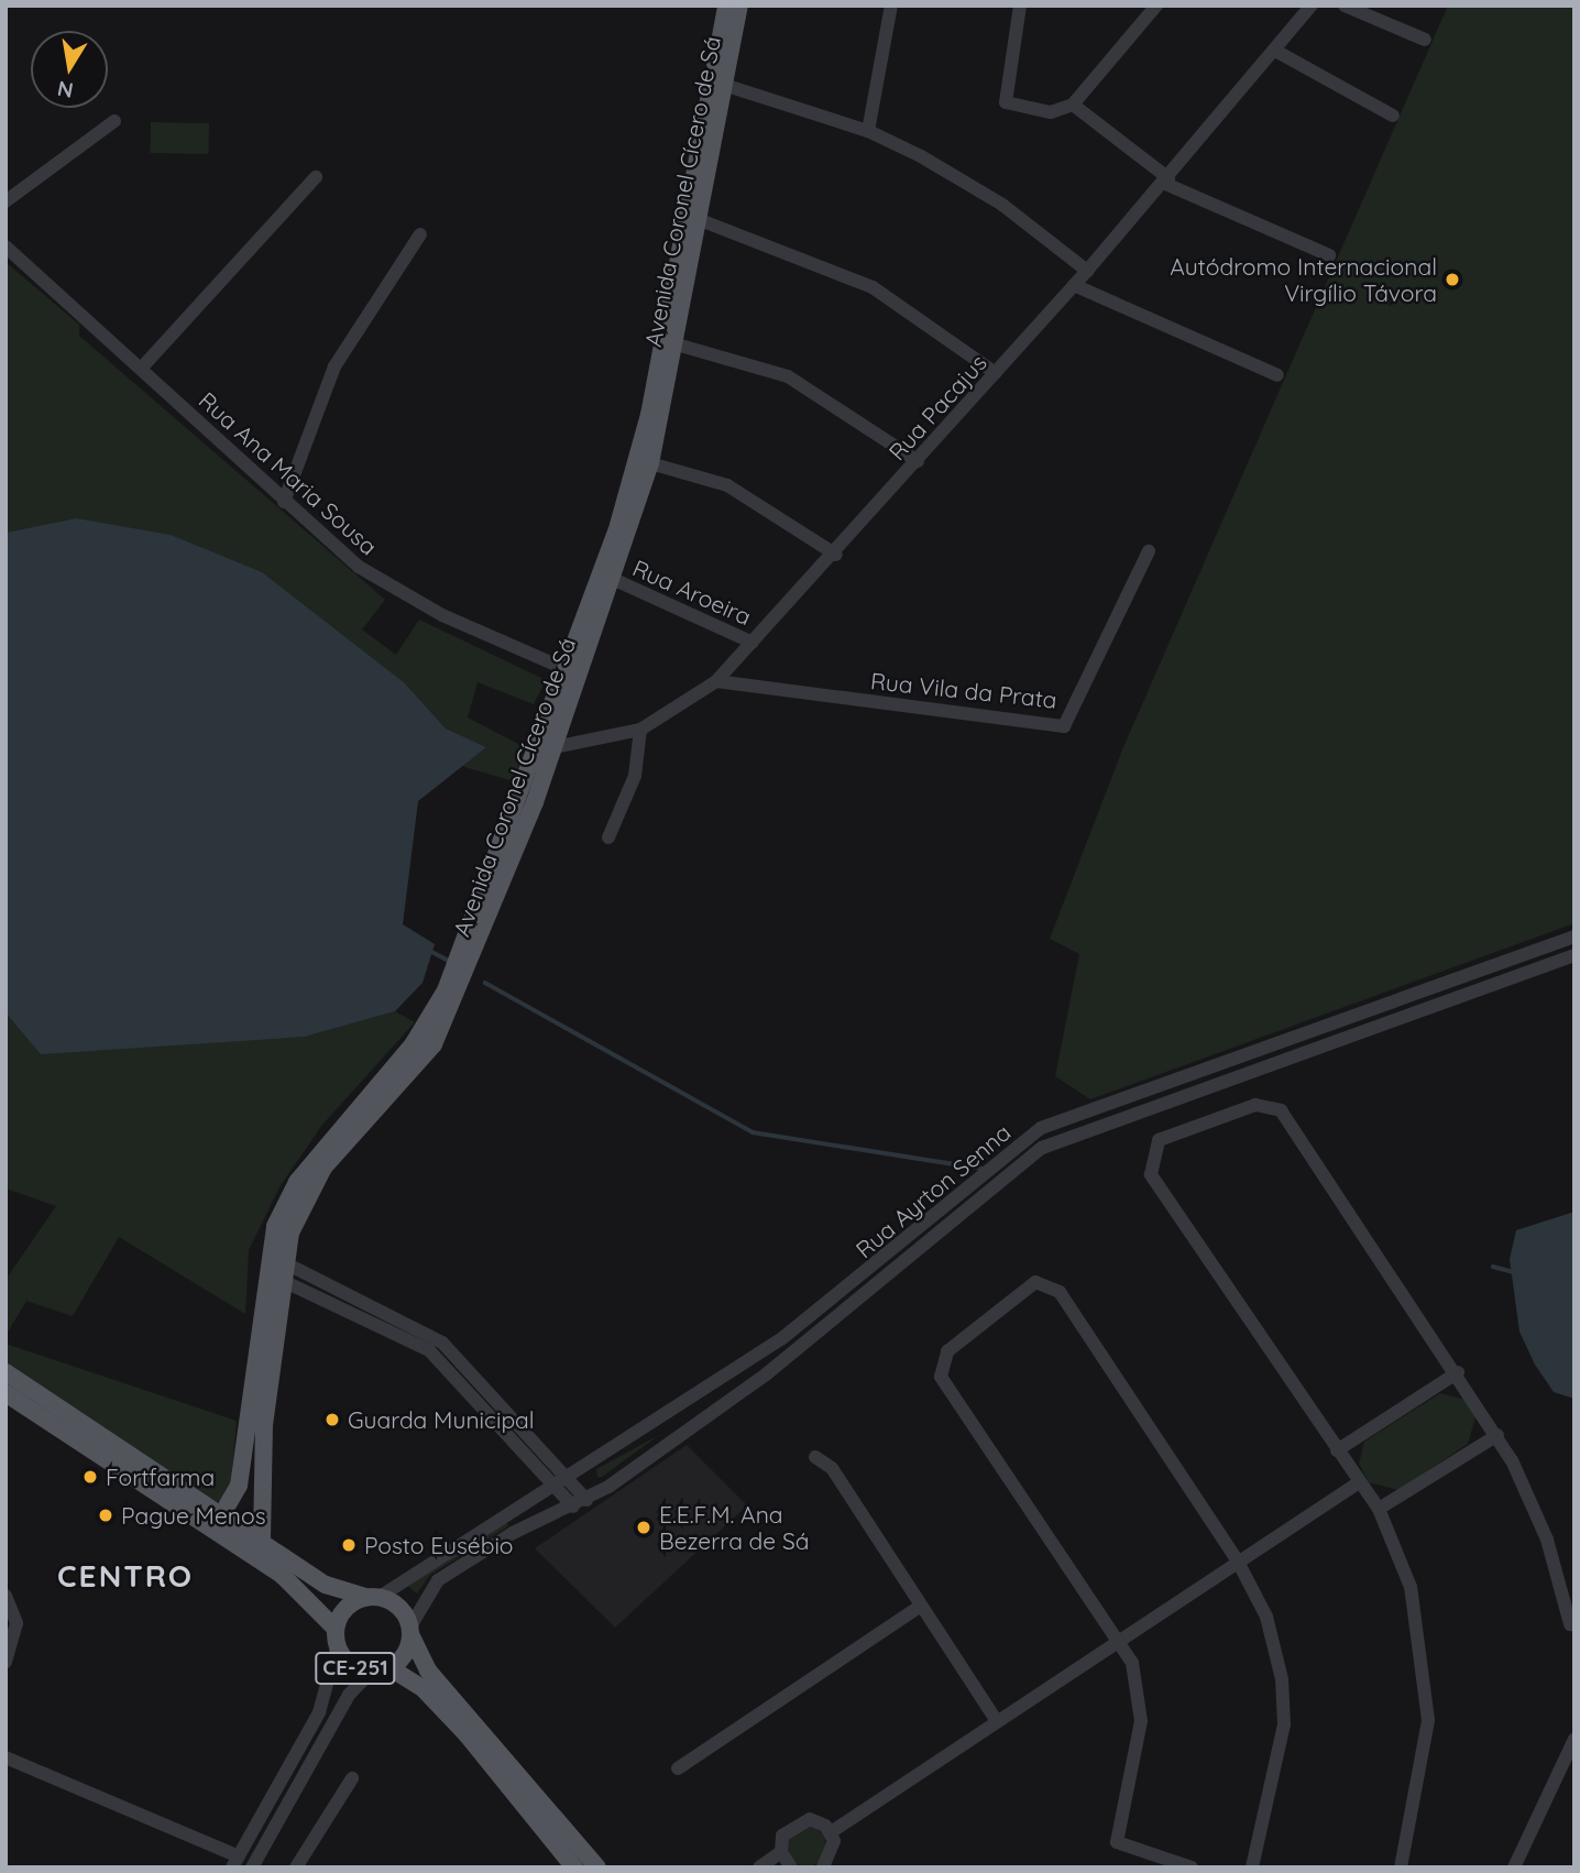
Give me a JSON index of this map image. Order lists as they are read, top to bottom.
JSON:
{
  "streets": {
    "main road": ["Avenida Coronel Cícero de Sá", "CE-251"],
    "street": [
      "Rua Pacajus",
      "Rua Ana Maria Sousa",
      "Rua Aroeira",
      "Rua Vila da Prata",
      "Rua Ayrton Senna"
    ]
  },
  "crossings": [
    ["Avenida Coronel Cícero de Sá", "Rua Pacajus"],
    ["Avenida Coronel Cícero de Sá", "Rua Ana Maria Sousa"],
    ["Avenida Coronel Cícero de Sá", "Rua Aroeira"],
    ["Avenida Coronel Cícero de Sá", "CE-251"],
    ["Rua Pacajus", "Rua Aroeira"],
    ["Rua Pacajus", "Rua Vila da Prata"],
    ["Rua Ayrton Senna", "CE-251"]
  ],
  "districts": ["CENTRO"],
  "places": [
    "Autódromo Internacional Virgílio Távora",
    "Guarda Municipal",
    "Fortfarma",
    "Pague Menos",
    "E.E.F.M. Ana Bezerra de Sá",
    "Posto Eusébio"
  ],
  "north": "bottom"
}
